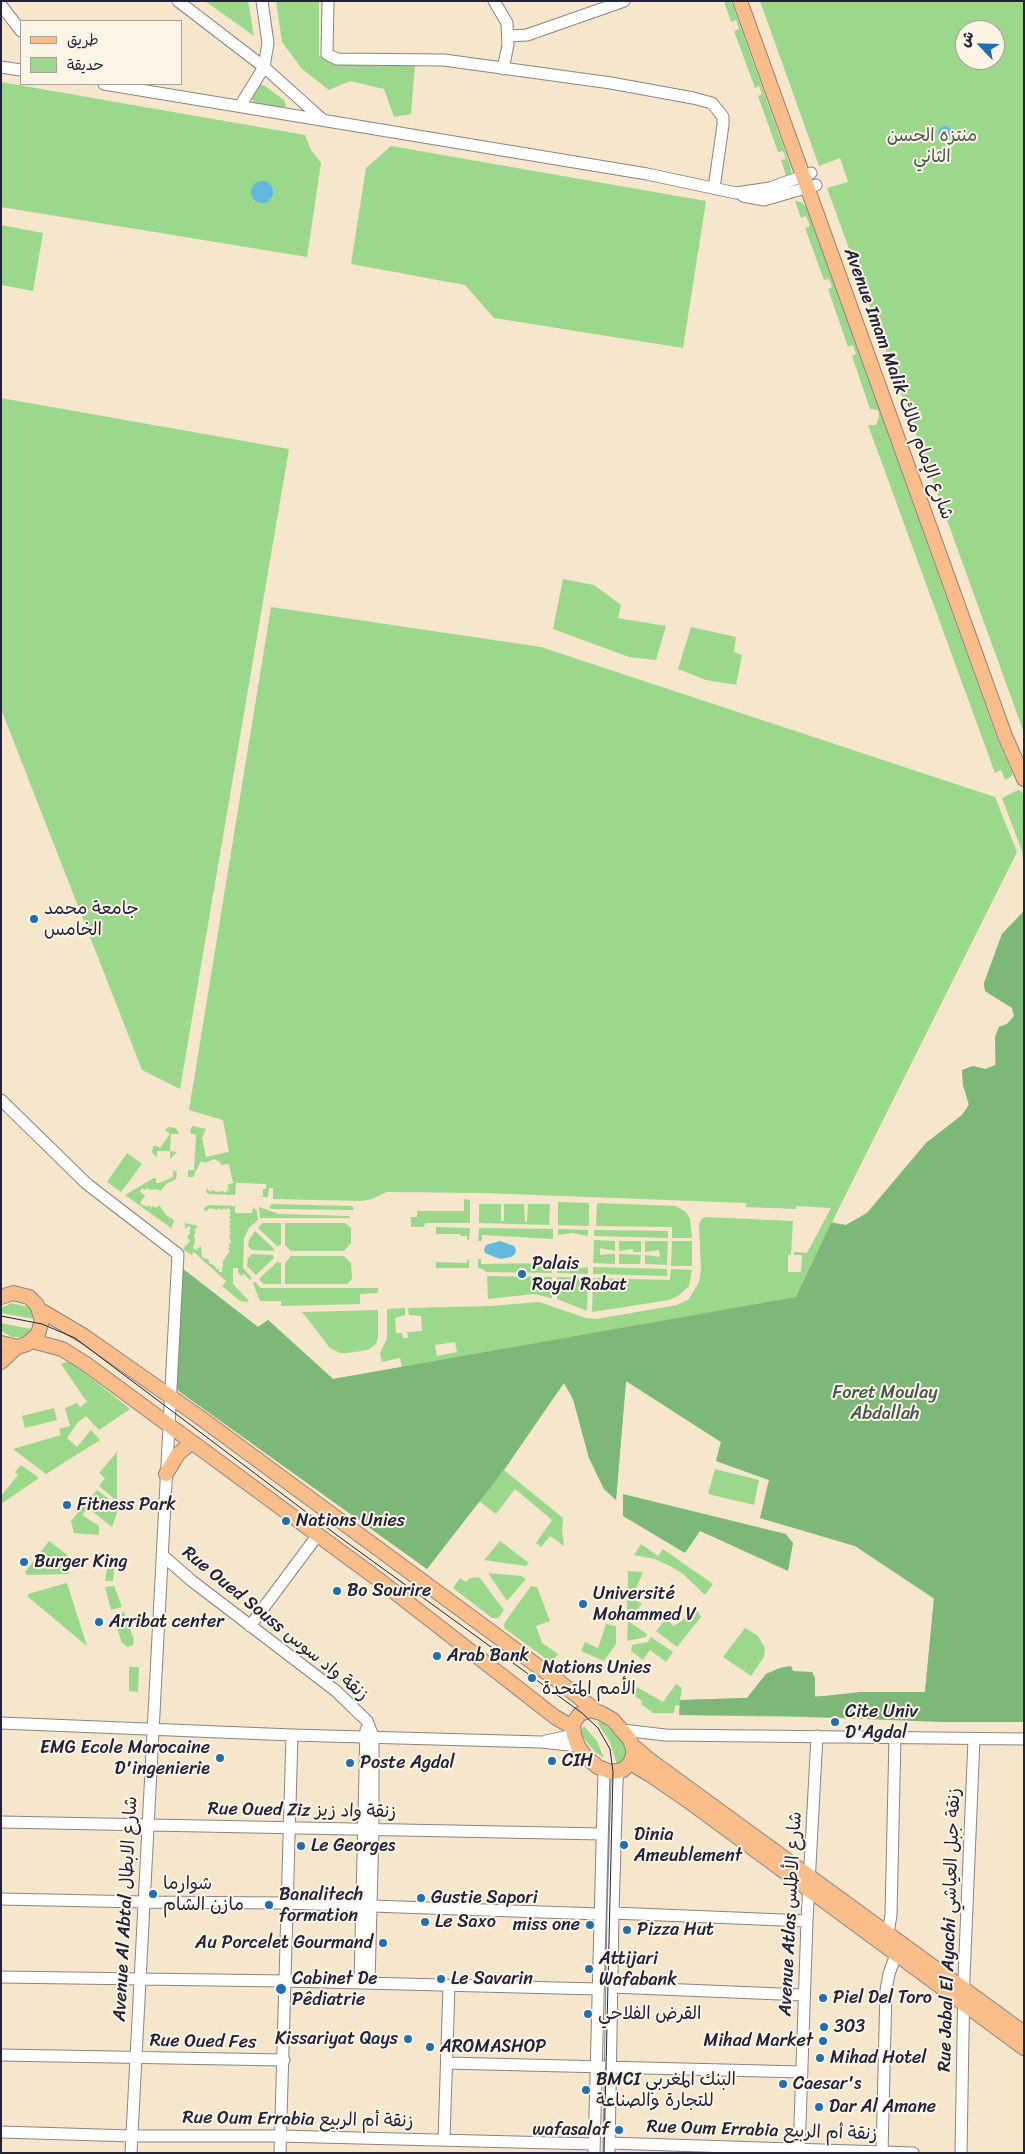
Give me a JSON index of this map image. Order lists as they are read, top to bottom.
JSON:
{
  "streets": {
    "main road": ["Avenue Imam Malik شارع الإمام مالك"],
    "street": [
      "Rue Oued Souss زنقة واد سوس",
      "Rue Oued Ziz زنقة واد زيز",
      "Avenue Al Abtal شارع الابطال",
      "Avenue Atlas شارع الأطلس",
      "Rue Jabal El Ayachi زنقة جبل العياشي",
      "Rue Oued Fes",
      "Rue Oum Errabia زنقة أم الربيع"
    ]
  },
  "crossings": [
    ["Rue Oued Souss زنقة واد سوس", "Avenue Al Abtal شارع الابطال"],
    ["Rue Oued Ziz زنقة واد زيز", "Avenue Al Abtal شارع الابطال"],
    ["Avenue Al Abtal شارع الابطال", "Rue Oued Fes"],
    ["Avenue Al Abtal شارع الابطال", "Rue Oum Errabia زنقة أم الربيع"],
    ["Avenue Atlas شارع الأطلس", "Rue Oum Errabia زنقة أم الربيع"]
  ],
  "parks": ["منتزه الحسن الثاني", "Foret Moulay Abdallah"],
  "places": [
    "جامعة محمد الخامس",
    "Palais Royal Rabat",
    "Fitness Park",
    "Nations Unies",
    "Burger King",
    "Bo Sourire",
    "Université Mohammed V",
    "Arribat center",
    "Arab Bank",
    "Nations Unies الأمم المتحدة",
    "Cite Univ D'Agdal",
    "EMG Ecole Marocaine D'ingenierie",
    "CIH",
    "Poste Agdal",
    "Dinia Ameublement",
    "Le Georges",
    "شوارما مازن الشام",
    "Gustie Sapori",
    "Banalitech formation",
    "Le Saxo",
    "miss one",
    "Pizza Hut",
    "Au Porcelet Gourmand",
    "Attijari Wafabank",
    "Le Savarin",
    "Cabinet De Pêdiatrie",
    "Piel Del Toro",
    "القرض الفلاحي",
    "303",
    "Kissariyat Qays",
    "Mihad Market",
    "AROMASHOP",
    "Mihad Hotel",
    "Caesar's",
    "BMCI البنك المغربي للتجارة والصناعة",
    "Dar Al Amane",
    "wafasalaf"
  ],
  "legend": ["طريق", "حديقة"],
  "north": "top left"
}
